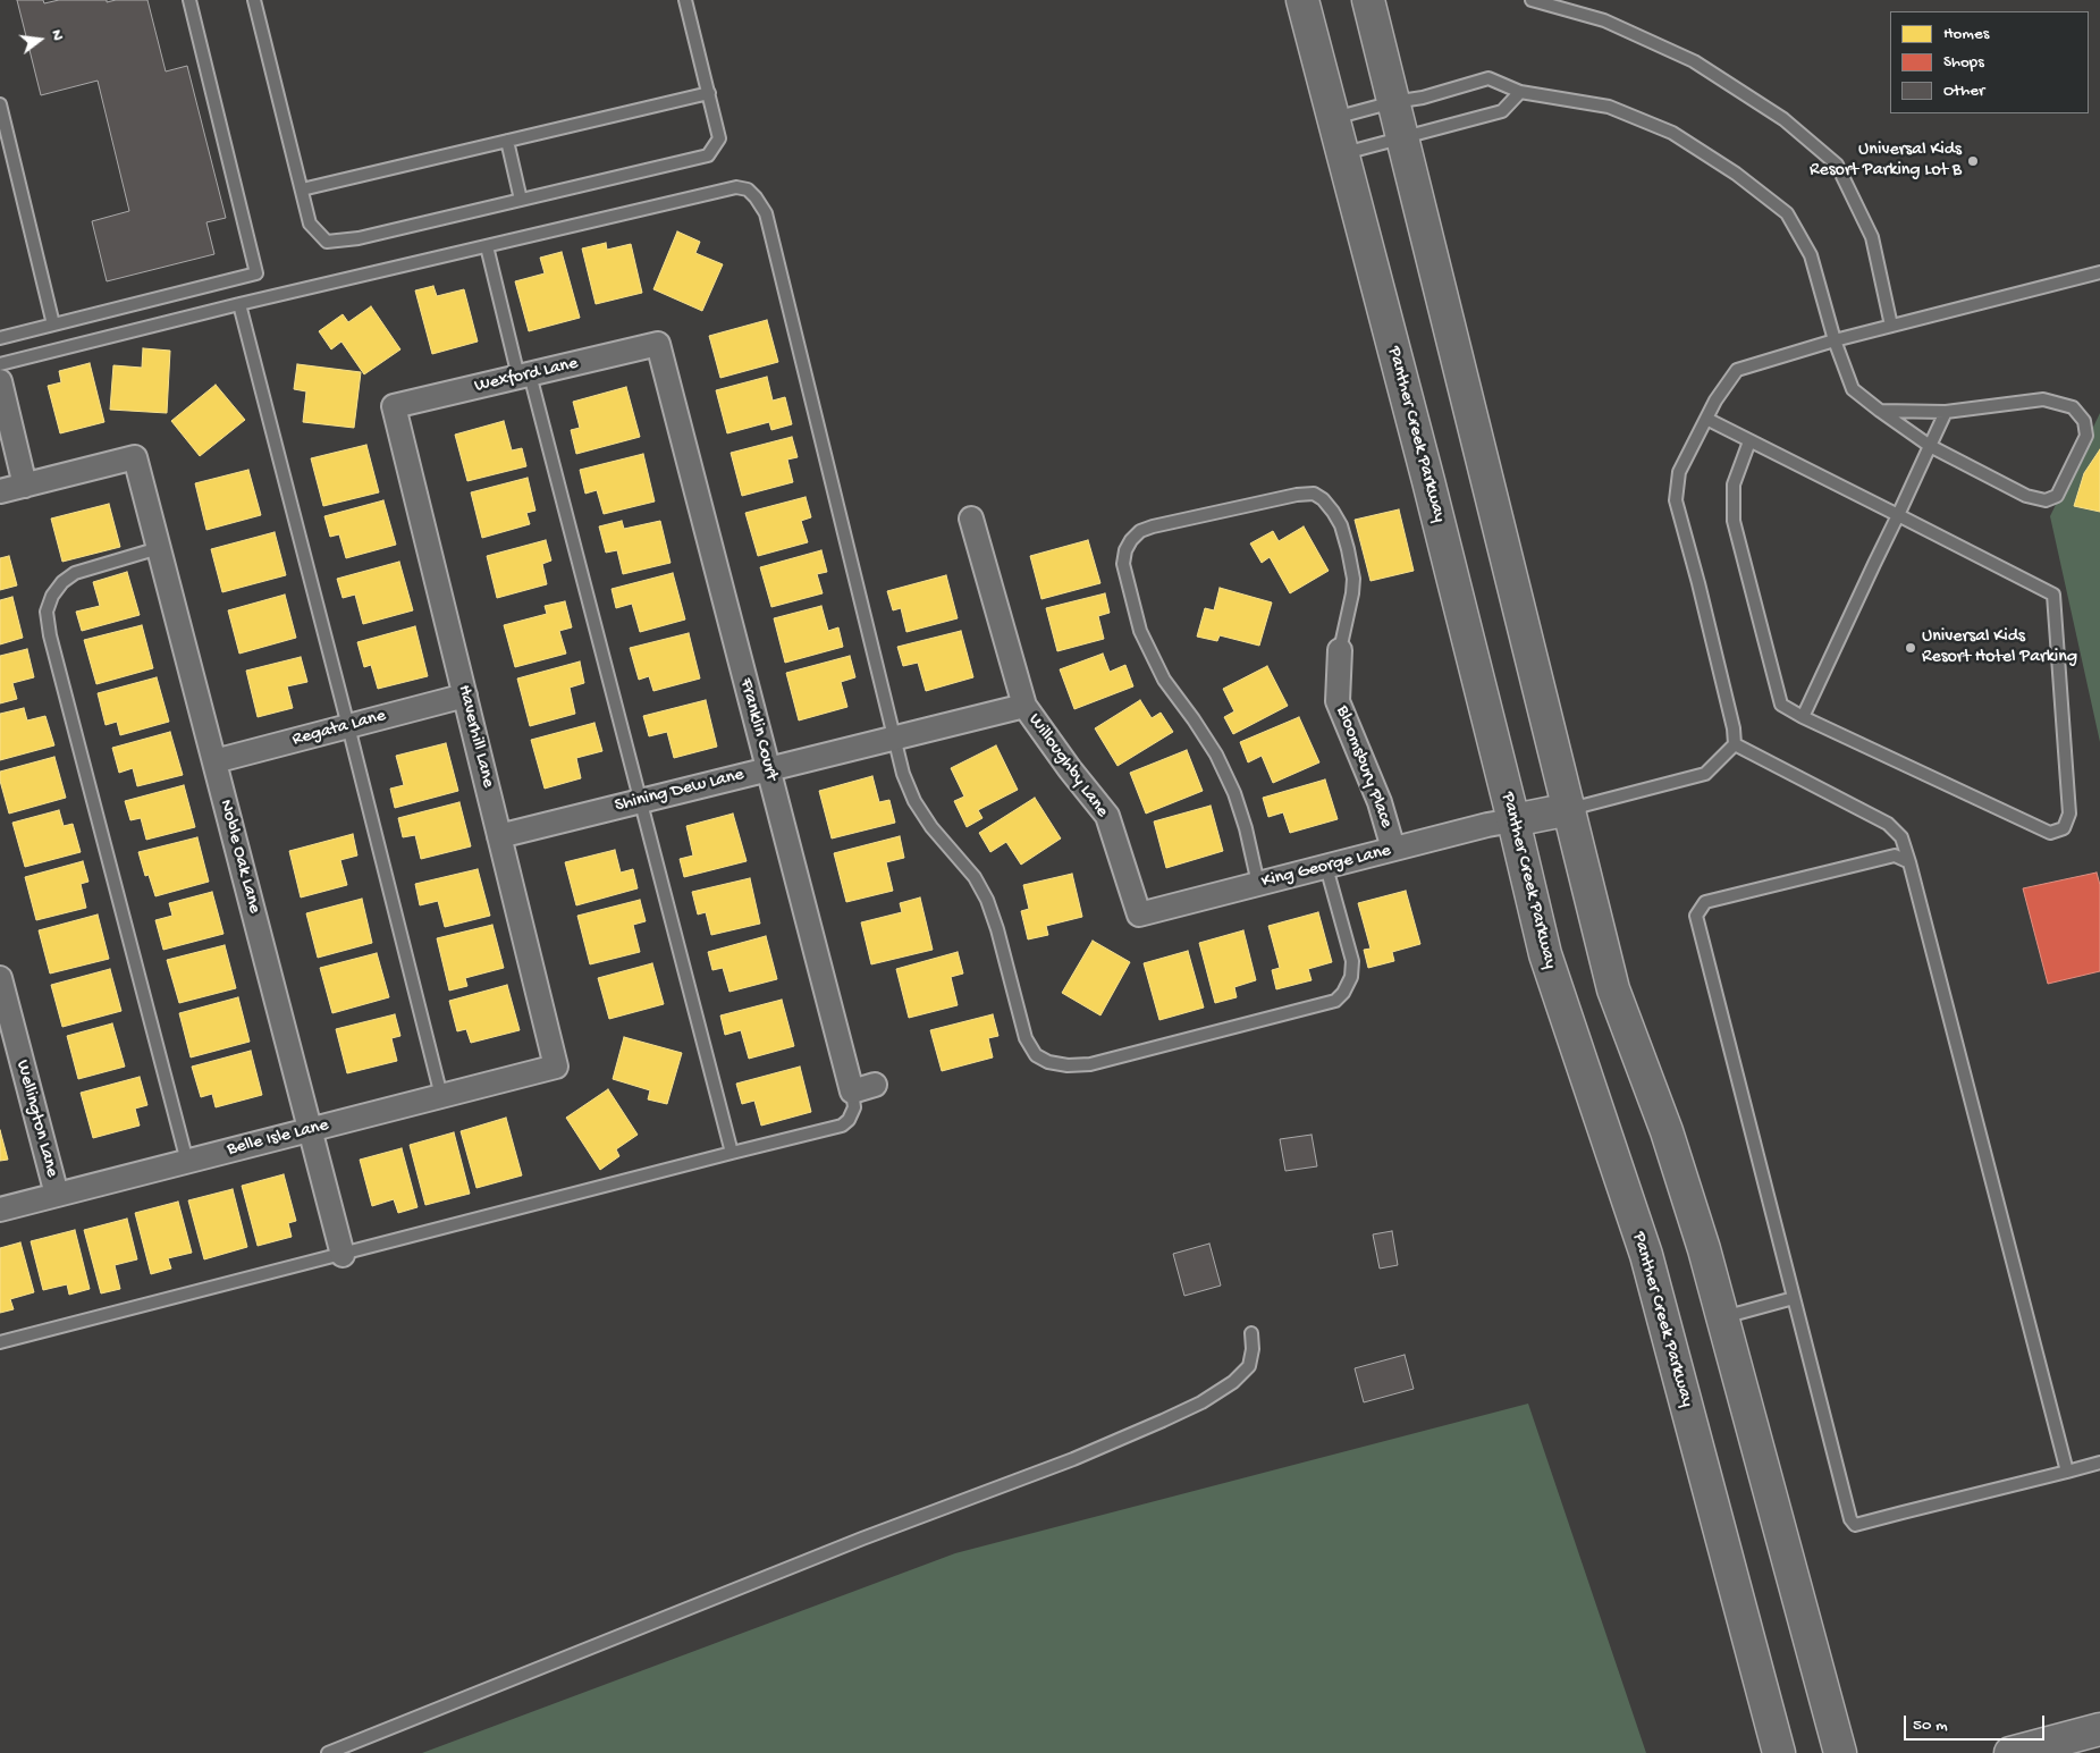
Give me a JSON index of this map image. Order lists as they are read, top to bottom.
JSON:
{
  "streets": {
    "main road": ["Panther Creek Parkway"],
    "street": [
      "Wexford Lane",
      "Regata Lane",
      "Franklin Court",
      "Haverhill Lane",
      "Willoughby Lane",
      "Bloomsbury Place",
      "Shining Dew Lane",
      "Noble Oak Lane",
      "King George Lane",
      "Wellington Lane",
      "Belle Isle Lane"
    ]
  },
  "crossings": [
    ["Wexford Lane", "Franklin Court"],
    ["Wexford Lane", "Haverhill Lane"],
    ["Panther Creek Parkway", "King George Lane"],
    ["Regata Lane", "Haverhill Lane"],
    ["Regata Lane", "Noble Oak Lane"],
    ["Franklin Court", "Shining Dew Lane"],
    ["Haverhill Lane", "Shining Dew Lane"],
    ["Haverhill Lane", "Belle Isle Lane"],
    ["Willoughby Lane", "Shining Dew Lane"],
    ["Willoughby Lane", "King George Lane"],
    ["Bloomsbury Place", "King George Lane"],
    ["Noble Oak Lane", "Belle Isle Lane"],
    ["Wellington Lane", "Belle Isle Lane"]
  ],
  "places": ["Universal Kids Resort Parking Lot B", "Universal Kids Resort Hotel Parking"],
  "legend": ["Homes", "Shops", "Other"],
  "scale_bar": "50 m",
  "north": "right"
}
